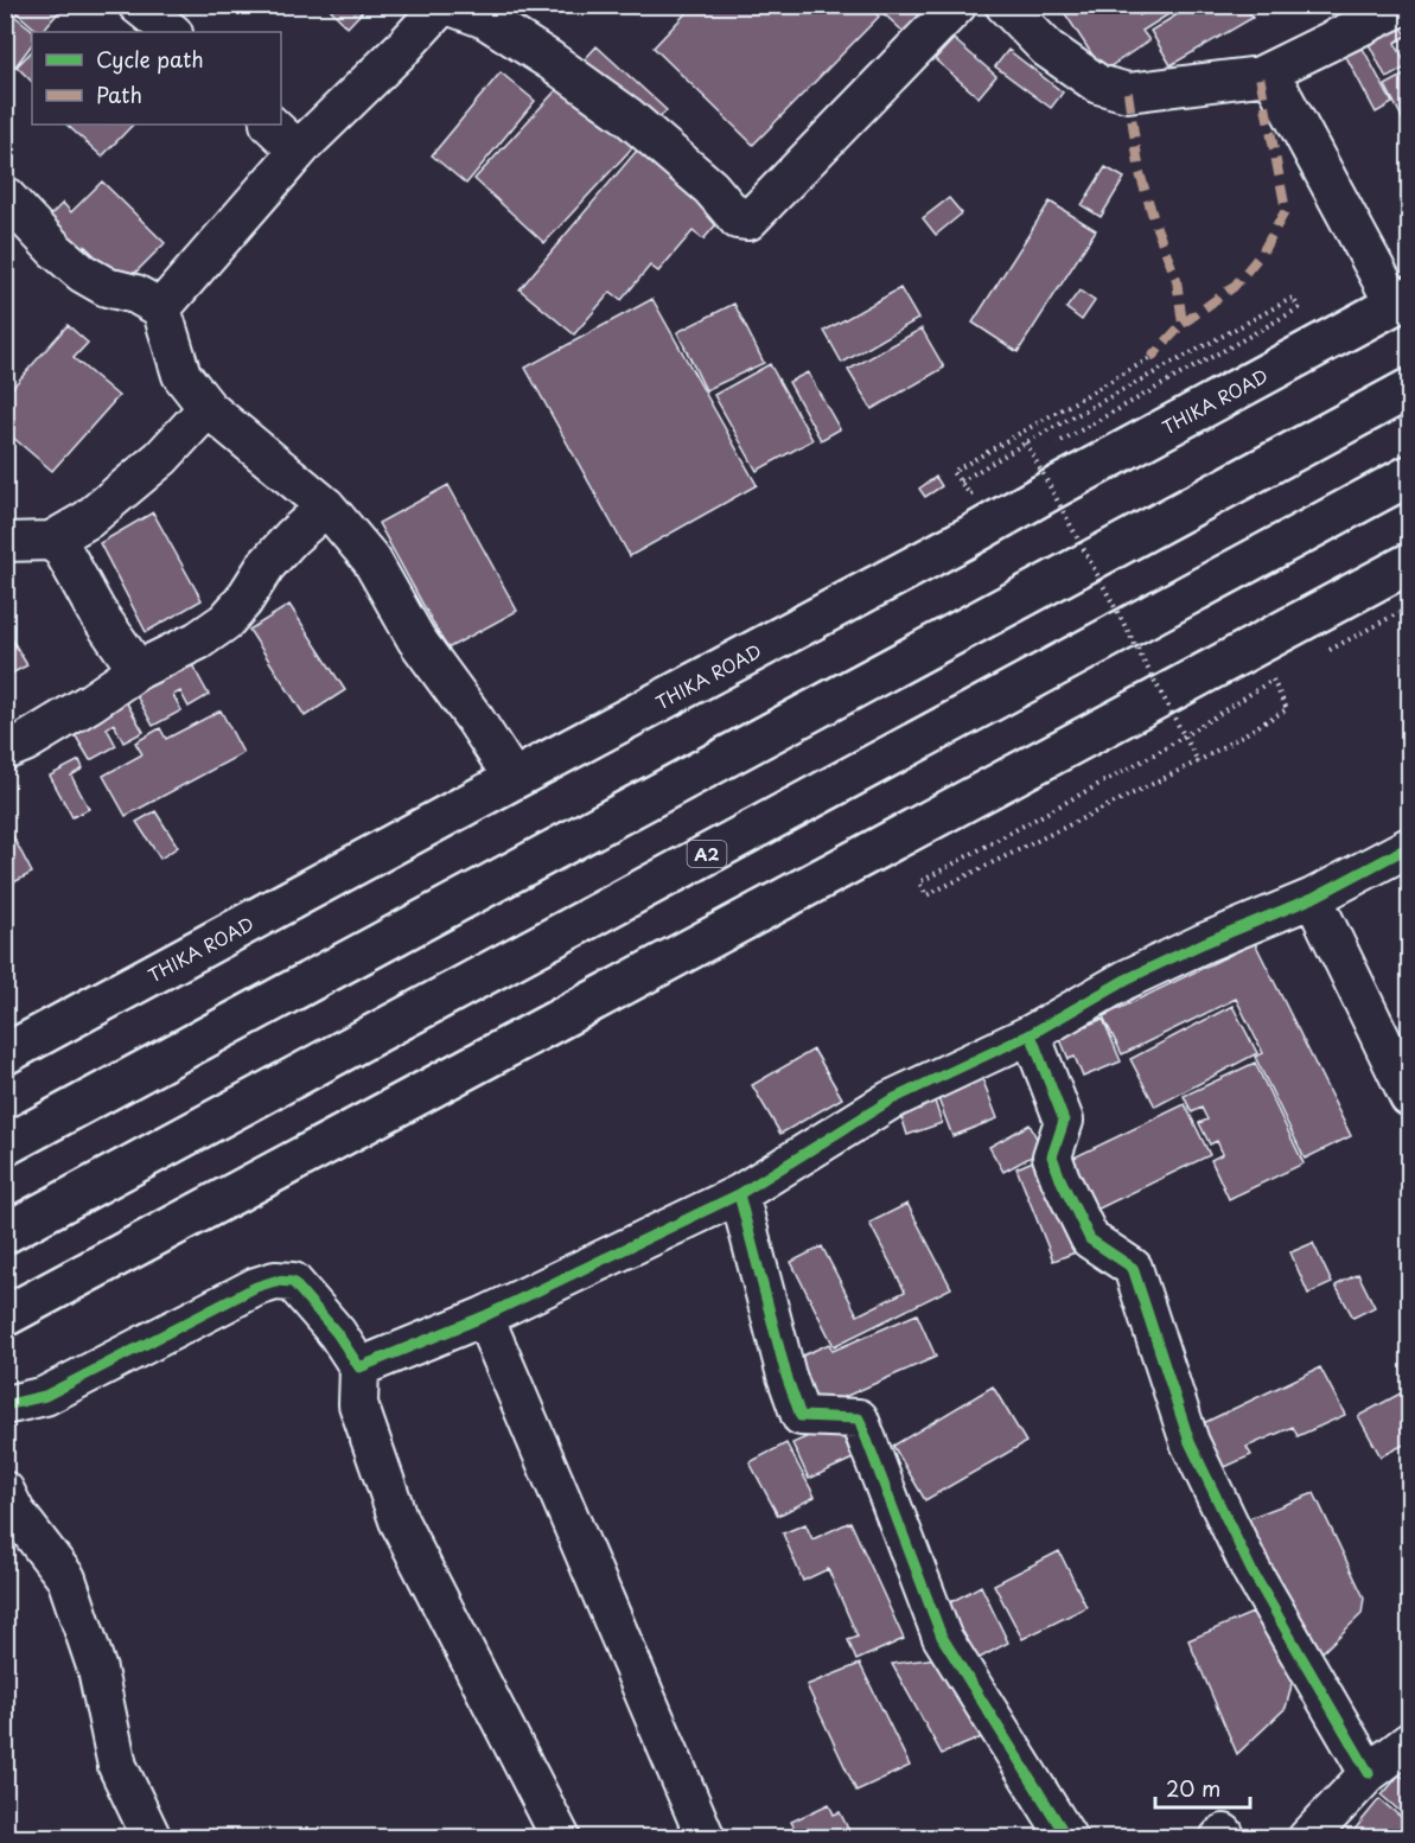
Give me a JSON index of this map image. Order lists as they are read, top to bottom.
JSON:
{
  "streets": {
    "main road": ["THIKA ROAD", "A2"]
  },
  "legend": ["Cycle path", "Path"],
  "scale_bar": "20 m"
}
